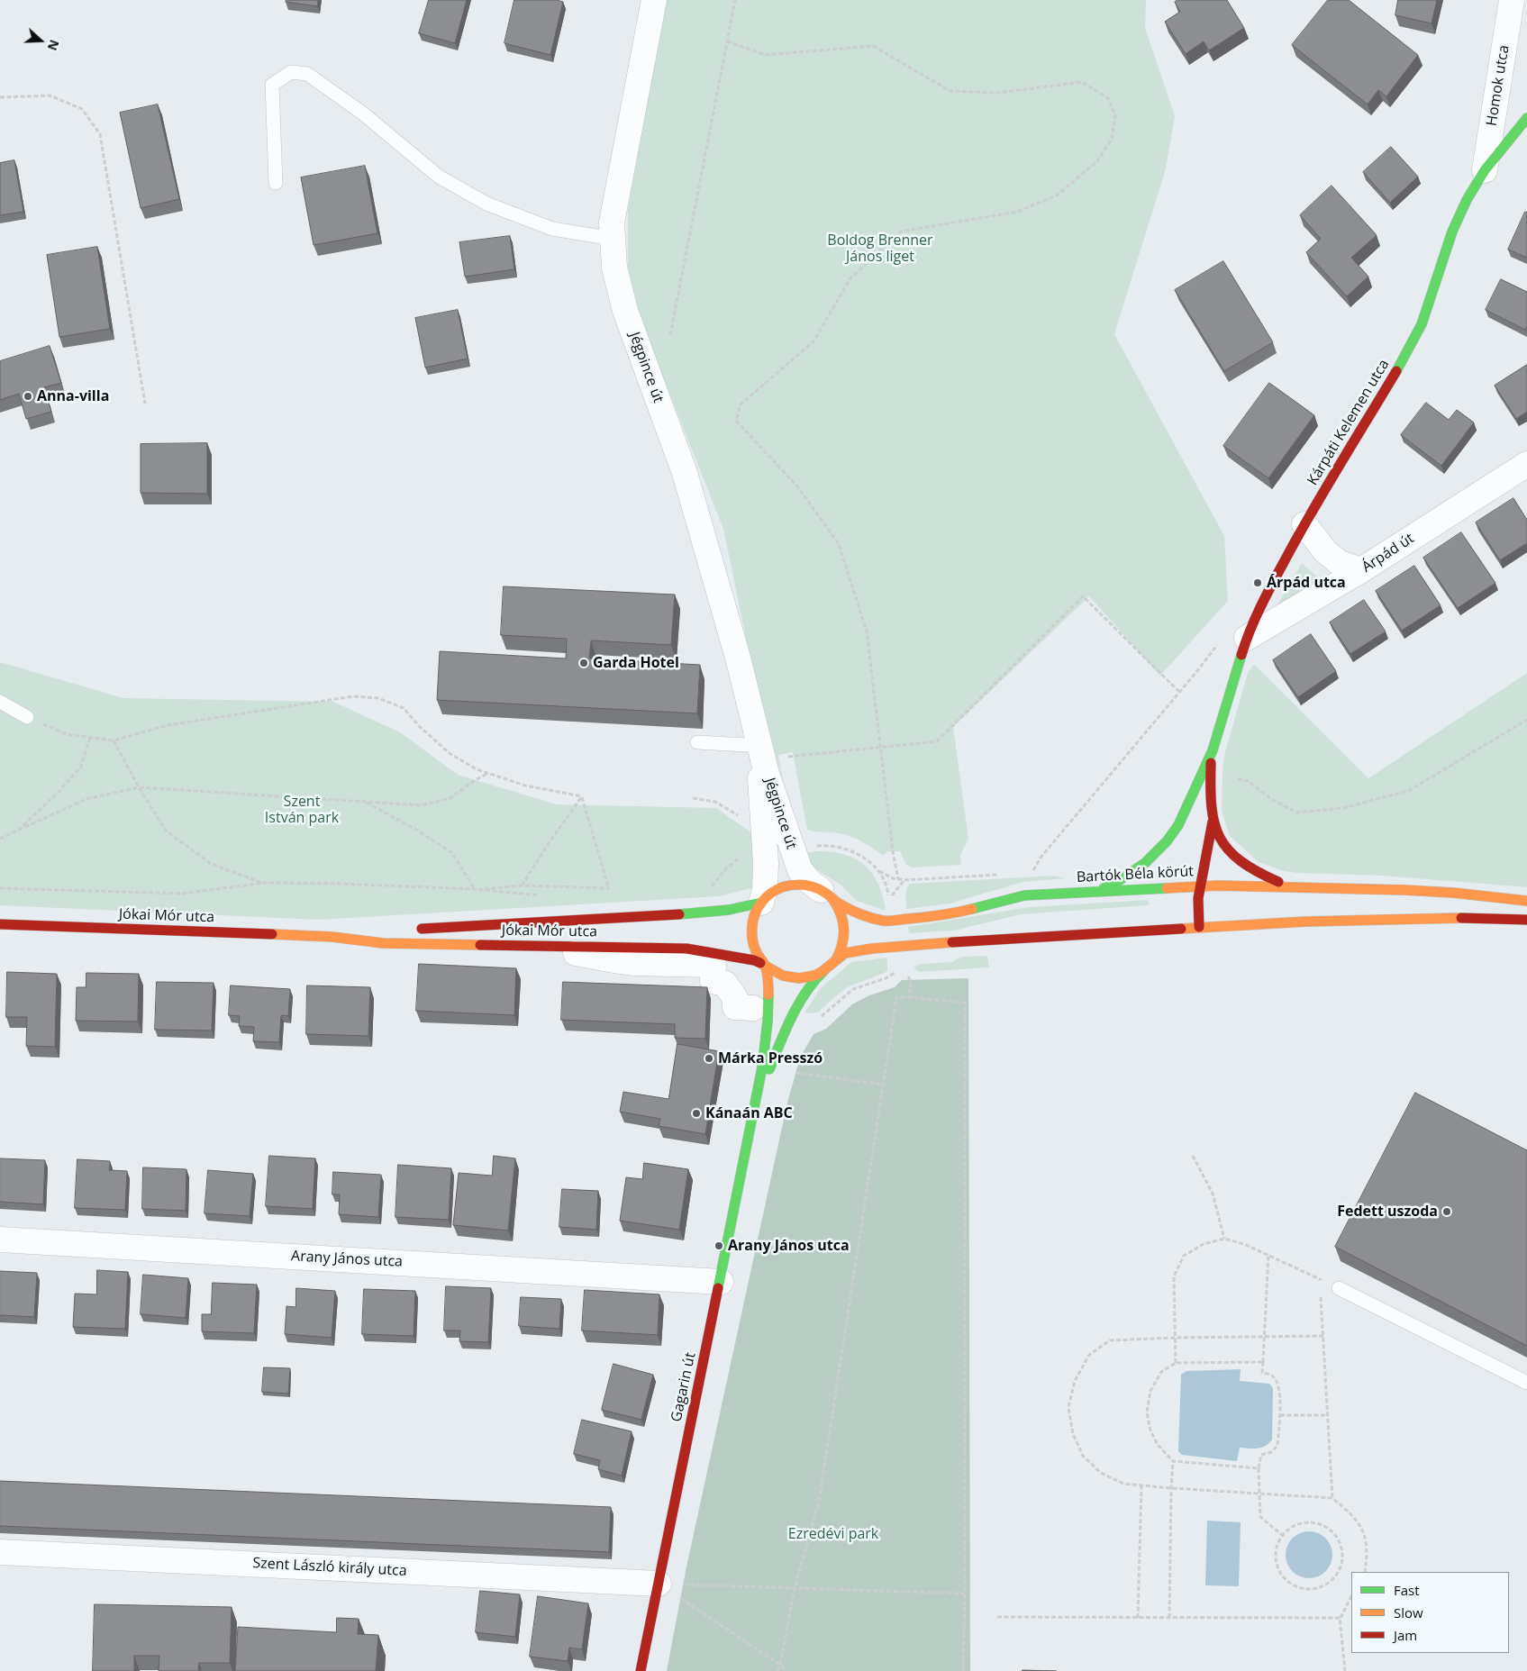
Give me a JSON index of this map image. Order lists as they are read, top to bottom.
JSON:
{
  "streets": {
    "street": [
      "Homok utca",
      "Jégpince út",
      "Kárpáti Kelemen utca",
      "Árpád út",
      "Bartók Béla körút",
      "Jókai Mór utca",
      "Arany János utca",
      "Gagarin út",
      "Szent László király utca"
    ]
  },
  "crossings": [
    ["Homok utca", "Kárpáti Kelemen utca"],
    ["Jégpince út", "Bartók Béla körút"],
    ["Jégpince út", "Jókai Mór utca"],
    ["Jégpince út", "Gagarin út"],
    ["Kárpáti Kelemen utca", "Árpád út"],
    ["Kárpáti Kelemen utca", "Bartók Béla körút"],
    ["Bartók Béla körút", "Jókai Mór utca"],
    ["Bartók Béla körút", "Gagarin út"],
    ["Jókai Mór utca", "Gagarin út"],
    ["Arany János utca", "Gagarin út"],
    ["Gagarin út", "Szent László király utca"]
  ],
  "parks": ["Boldog Brenner János liget", "Szent István park", "Ezredévi park"],
  "places": [
    "Anna-villa",
    "Árpád utca",
    "Garda Hotel",
    "Márka Presszó",
    "Kánaán ABC",
    "Fedett uszoda",
    "Arany János utca"
  ],
  "legend": ["Fast", "Slow", "Jam"],
  "north": "right"
}
